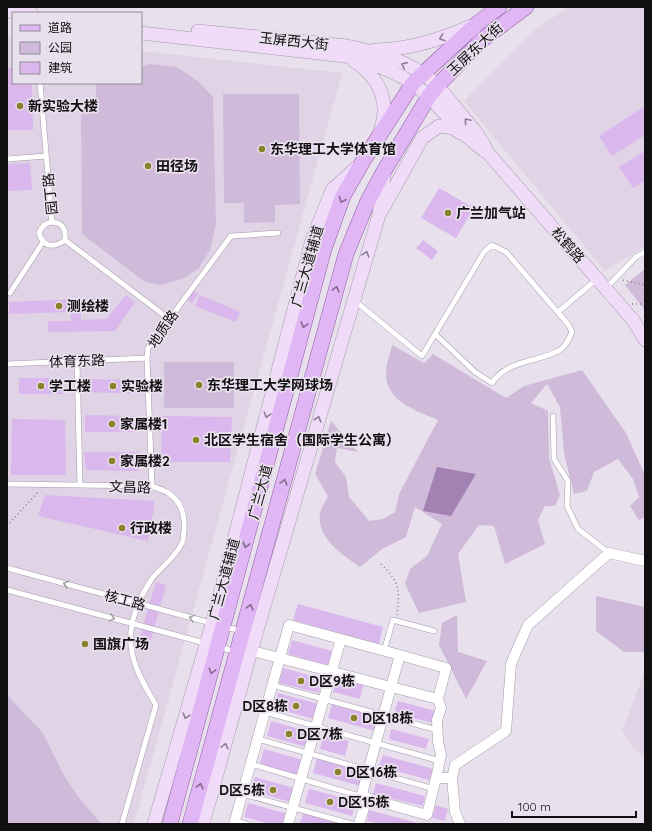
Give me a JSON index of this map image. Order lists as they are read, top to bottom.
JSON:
{
  "streets": {
    "main road": [
      "玉屏西大街",
      "玉屏东大街",
      "松鹤路",
      "广兰大道"
    ],
    "lane": [
      "园丁路",
      "地质路",
      "体育东路",
      "文昌路",
      "核工路"
    ]
  },
  "crossings": [
    ["玉屏西大街", "玉屏东大街"],
    ["玉屏西大街", "松鹤路"],
    ["玉屏西大街", "广兰大道"],
    ["玉屏东大街", "松鹤路"],
    ["玉屏东大街", "广兰大道"],
    ["松鹤路", "广兰大道"],
    ["地质路", "体育东路"],
    ["地质路", "文昌路"],
    ["文昌路", "核工路"],
    ["广兰大道", "核工路"]
  ],
  "places": [
    "新实验大楼",
    "东华理工大学体育馆",
    "田径场",
    "广兰加气站",
    "测绘楼",
    "东华理工大学网球场",
    "学工楼",
    "实验楼",
    "家属楼1",
    "北区学生宿舍（国际学生公寓）",
    "家属楼2",
    "行政楼",
    "国旗广场",
    "D区9栋",
    "D区8栋",
    "D区18栋",
    "D区7栋",
    "D区16栋",
    "D区5栋",
    "D区15栋"
  ],
  "legend": ["道路", "公园", "建筑"],
  "scale_bar": "100 m"
}
